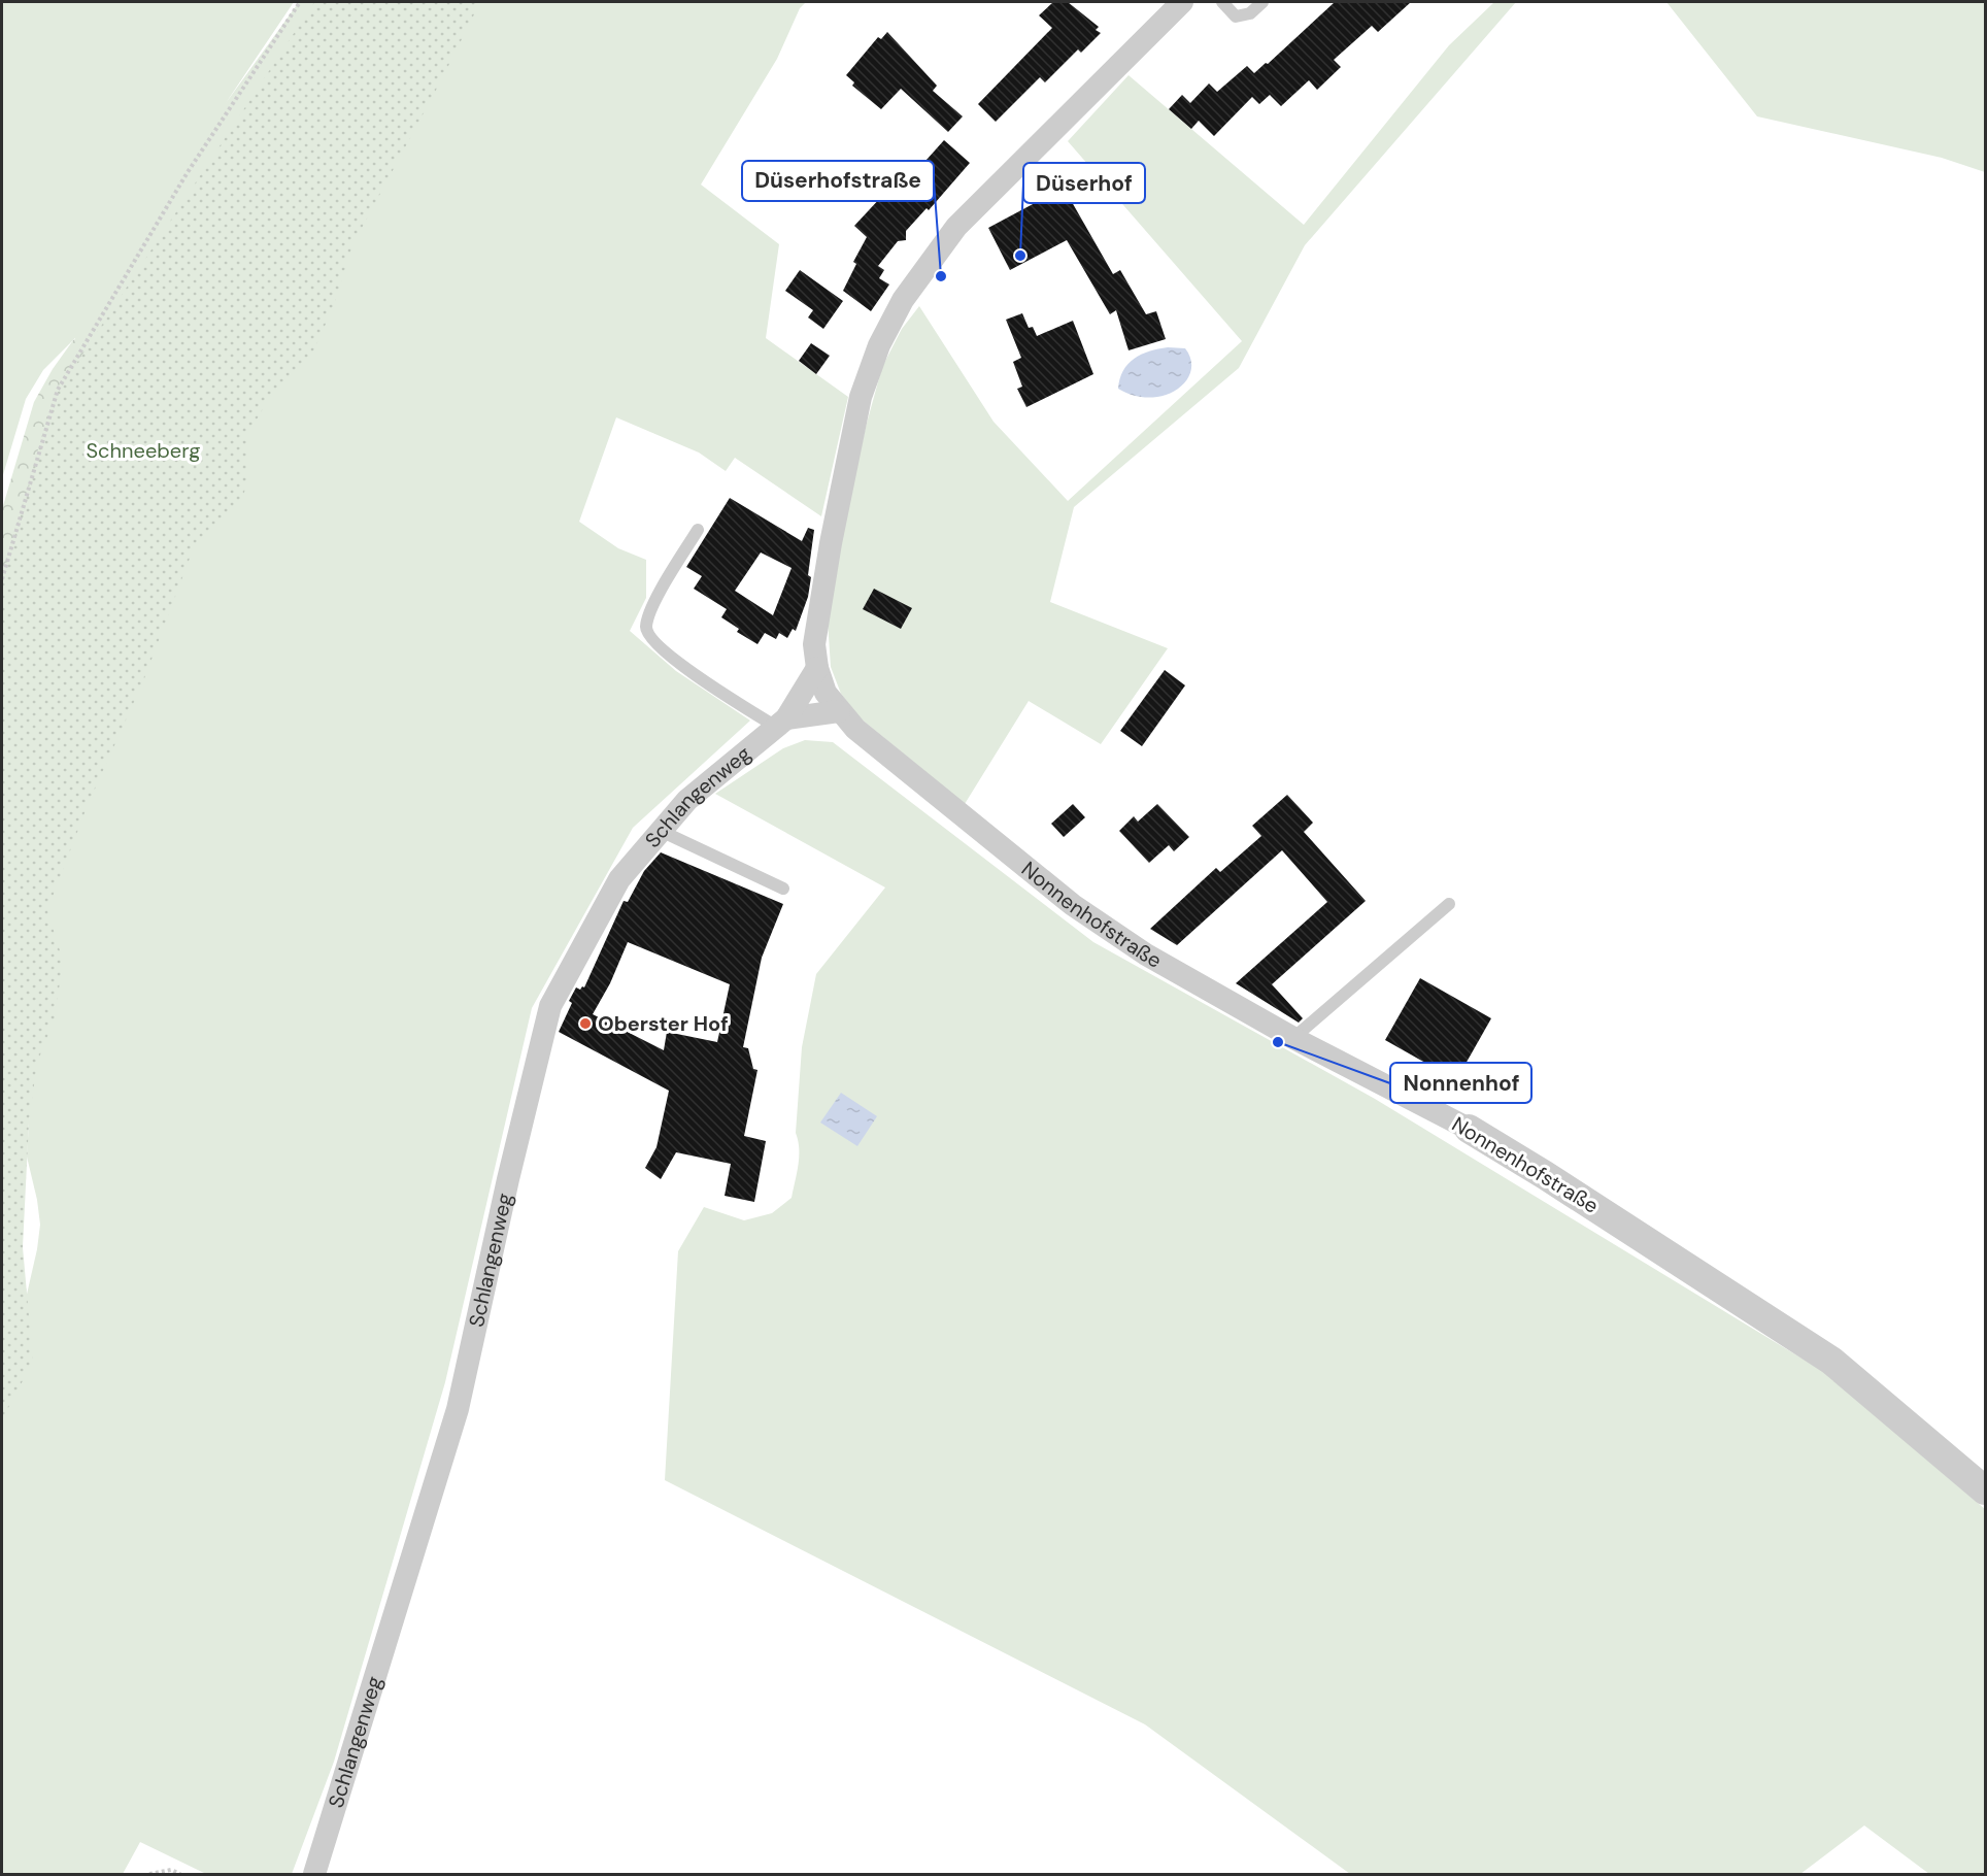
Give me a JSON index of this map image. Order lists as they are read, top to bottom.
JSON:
{
  "streets": {
    "street": ["Schlangenweg", "Nonnenhofstraße"]
  },
  "parks": ["Schneeberg"],
  "places": [
    "Düserhof",
    "Düserhofstraße",
    "Oberster Hof",
    "Nonnenhof"
  ]
}
